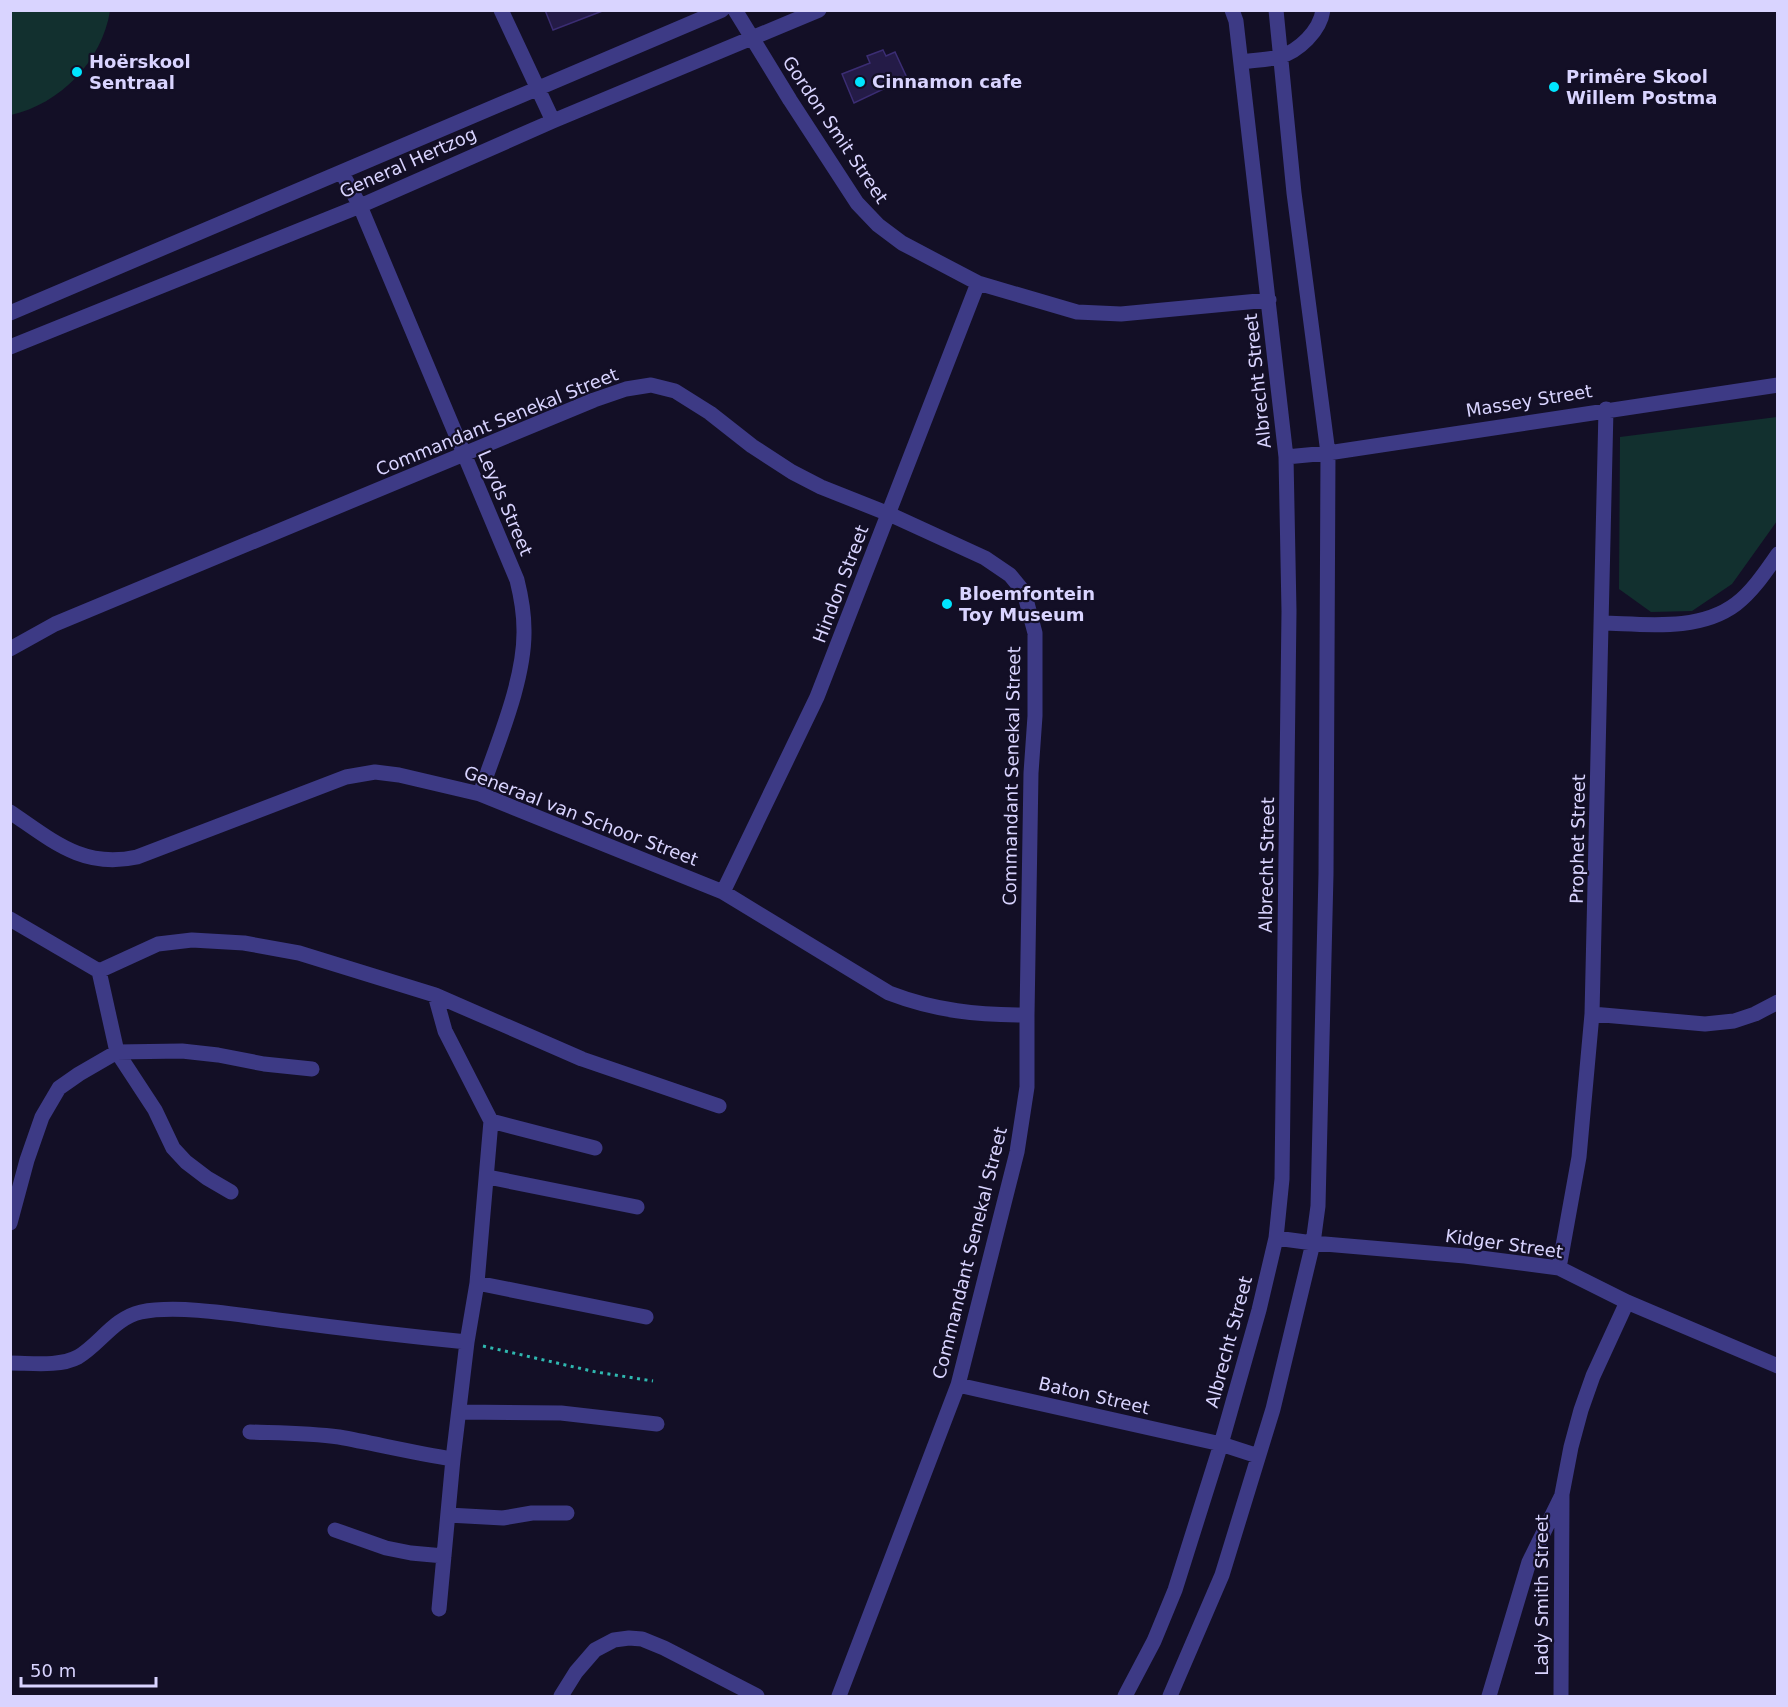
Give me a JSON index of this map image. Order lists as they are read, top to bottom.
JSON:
{
  "streets": {
    "street": [
      "Gordon Smit Street",
      "General Hertzog",
      "Albrecht Street",
      "Massey Street",
      "Commandant Senekal Street",
      "Leyds Street",
      "Hindon Street",
      "Generaal van Schoor Street",
      "Prophet Street",
      "Kidger Street",
      "Baton Street",
      "Lady Smith Street"
    ]
  },
  "crossings": [
    ["Gordon Smit Street", "General Hertzog"],
    ["Gordon Smit Street", "Albrecht Street"],
    ["Gordon Smit Street", "Hindon Street"],
    ["General Hertzog", "Leyds Street"],
    ["Albrecht Street", "Massey Street"],
    ["Albrecht Street", "Kidger Street"],
    ["Albrecht Street", "Baton Street"],
    ["Massey Street", "Prophet Street"],
    ["Commandant Senekal Street", "Leyds Street"],
    ["Commandant Senekal Street", "Hindon Street"],
    ["Commandant Senekal Street", "Generaal van Schoor Street"],
    ["Commandant Senekal Street", "Baton Street"],
    ["Leyds Street", "Generaal van Schoor Street"],
    ["Hindon Street", "Generaal van Schoor Street"],
    ["Prophet Street", "Kidger Street"],
    ["Kidger Street", "Lady Smith Street"]
  ],
  "places": [
    "Hoërskool Sentraal",
    "Cinnamon cafe",
    "Primêre Skool Willem Postma",
    "Bloemfontein Toy Museum"
  ],
  "scale_bar": "50 m"
}
